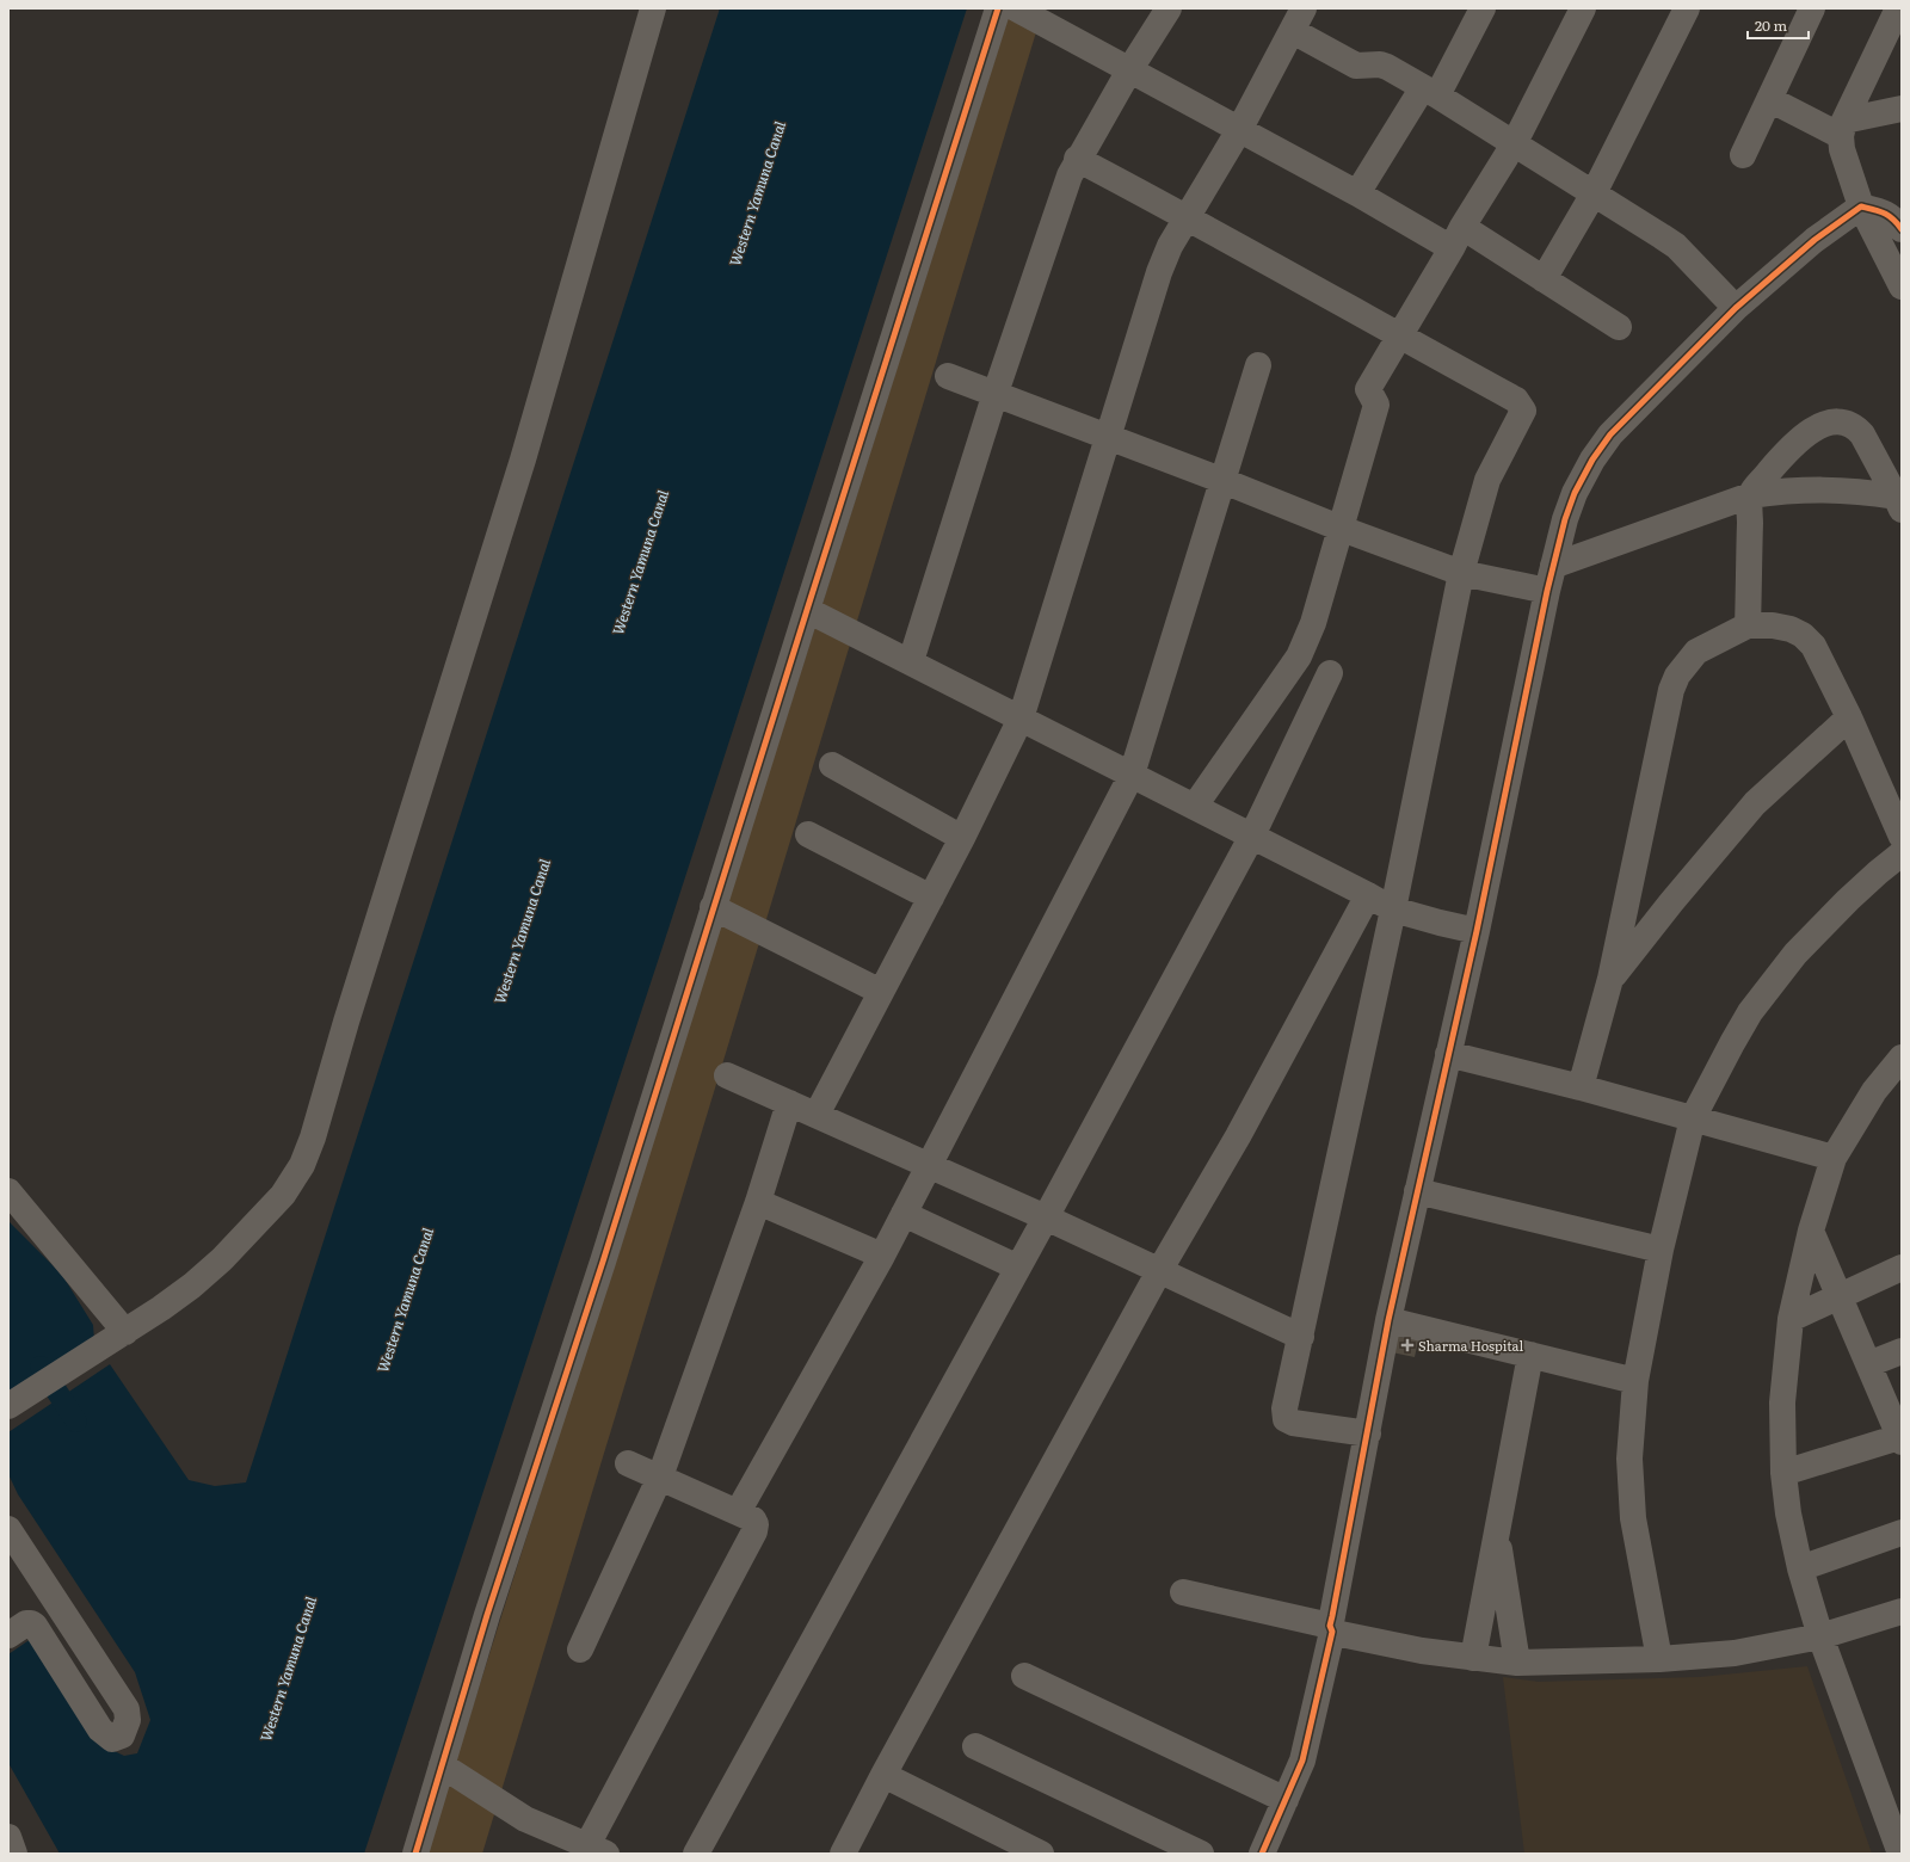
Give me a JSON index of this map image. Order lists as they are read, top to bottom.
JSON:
{
  "water": ["Western Yamuna Canal"],
  "places": {
    "health": ["Sharma Hospital"]
  },
  "scale_bar": "20 m"
}
